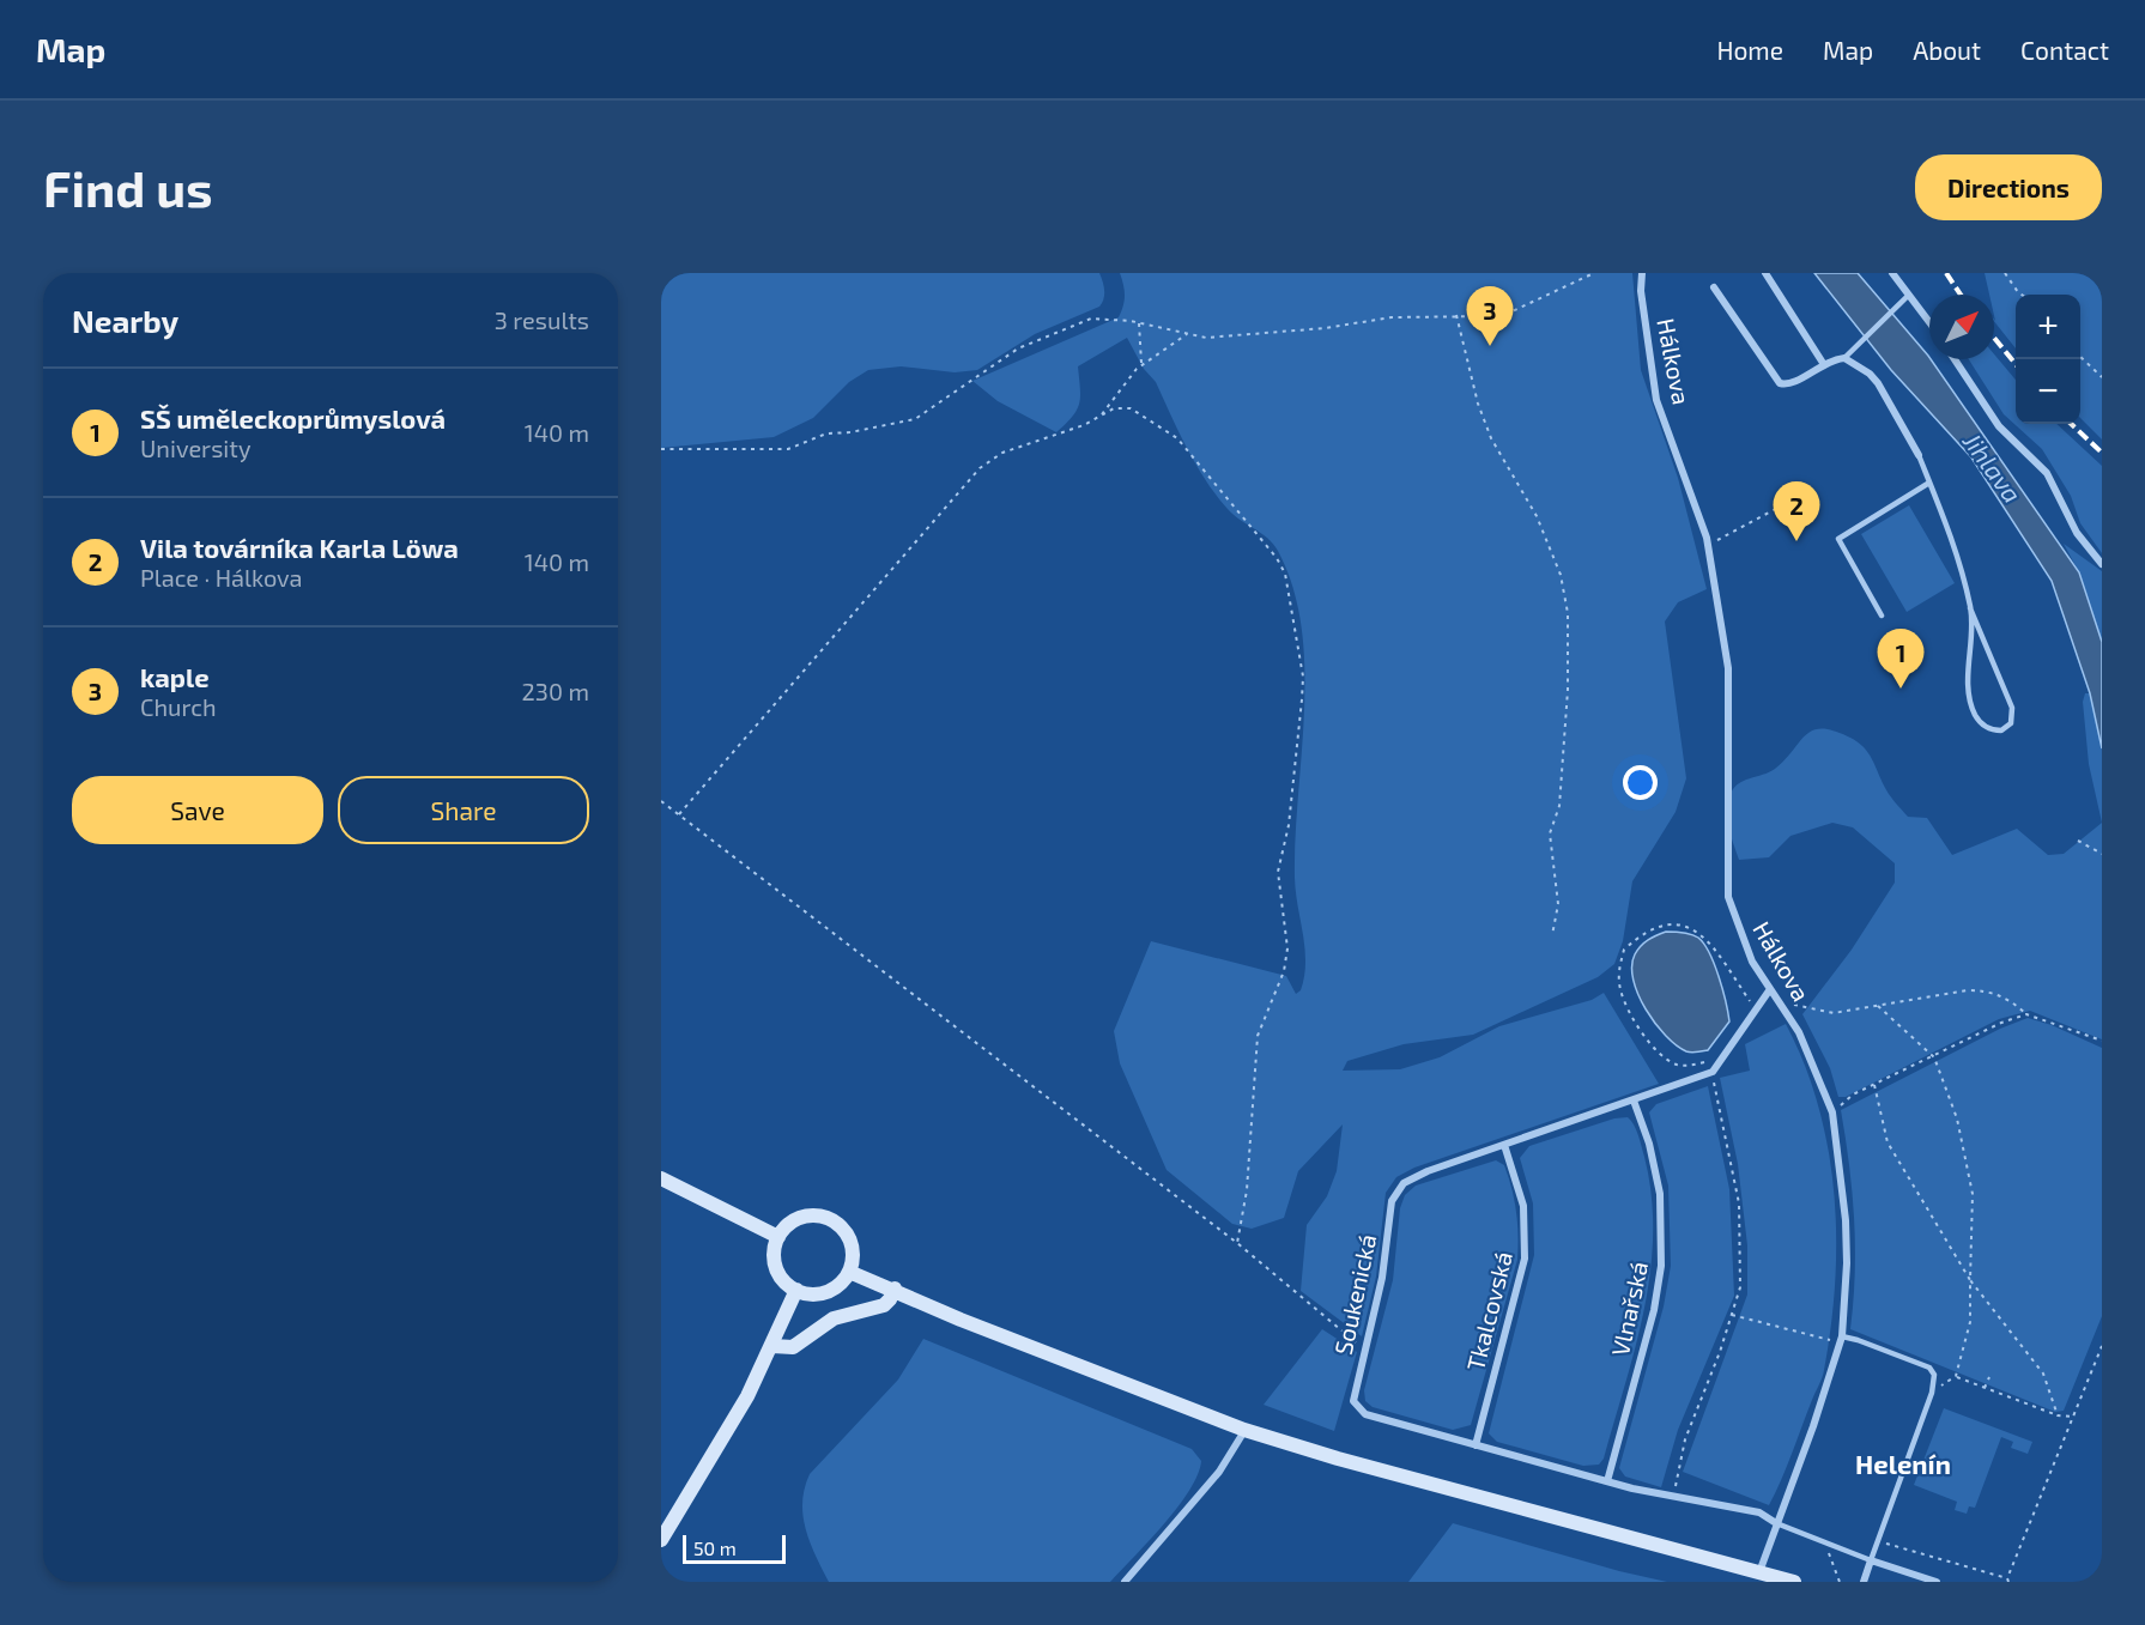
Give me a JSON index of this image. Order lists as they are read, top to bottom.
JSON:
{
  "streets": {
    "street": [
      "Hálkova",
      "Soukenická",
      "Vlnařská",
      "Tkalcovská"
    ]
  },
  "crossings": [
    ["Hálkova", "Soukenická"],
    ["Soukenická", "Vlnařská"],
    ["Soukenická", "Tkalcovská"]
  ],
  "districts": ["Helenín"],
  "water": ["Jihlava"],
  "scale_bar": "50 m",
  "north": "top right",
  "page": {
    "header": "Map",
    "nav": [
      "Home",
      "Map",
      "About",
      "Contact"
    ],
    "buttons": [
      "Directions",
      ["Save", "Share"]
    ],
    "title": "Find us",
    "heading": ["Nearby", "3 results"],
    "pins": ["3", "2", "1"],
    "map_buttons": ["+", "−"],
    "list": [
      {
        "mark": "1",
        "name": "SŠ uměleckoprůmyslová",
        "note": "University",
        "value": "140 m"
      },
      {
        "mark": "2",
        "name": "Vila továrníka Karla Löwa",
        "note": "Place · Hálkova",
        "value": "140 m"
      },
      {
        "mark": "3",
        "name": "kaple",
        "note": "Church",
        "value": "230 m"
      }
    ],
    "scale": "50 m"
  }
}
